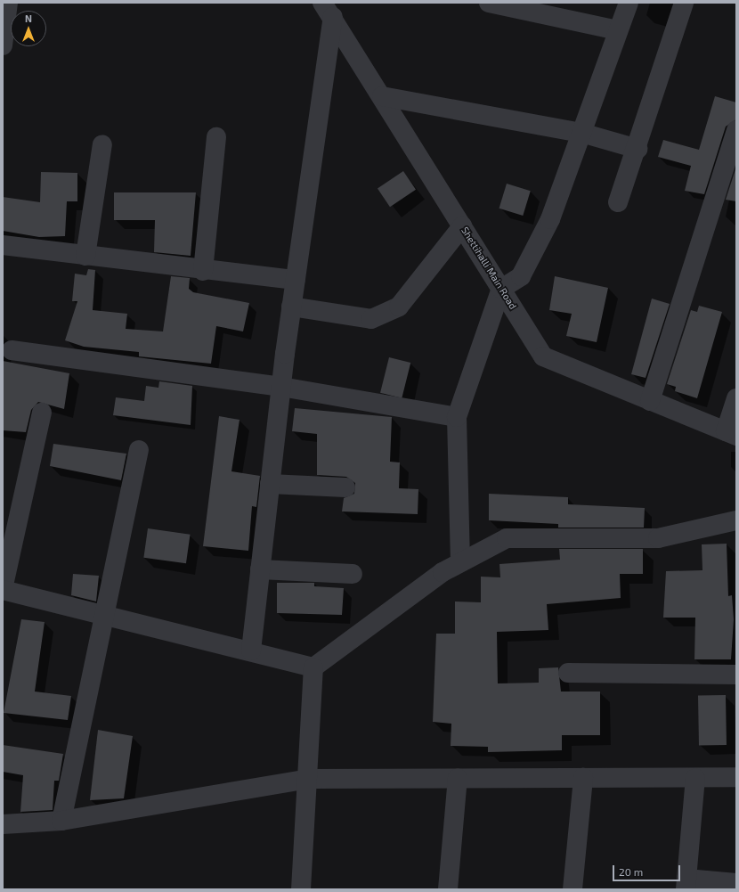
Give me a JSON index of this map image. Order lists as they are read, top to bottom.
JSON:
{
  "streets": {
    "street": ["Shettihalli Main Road"]
  },
  "scale_bar": "20 m",
  "north": "top"
}
